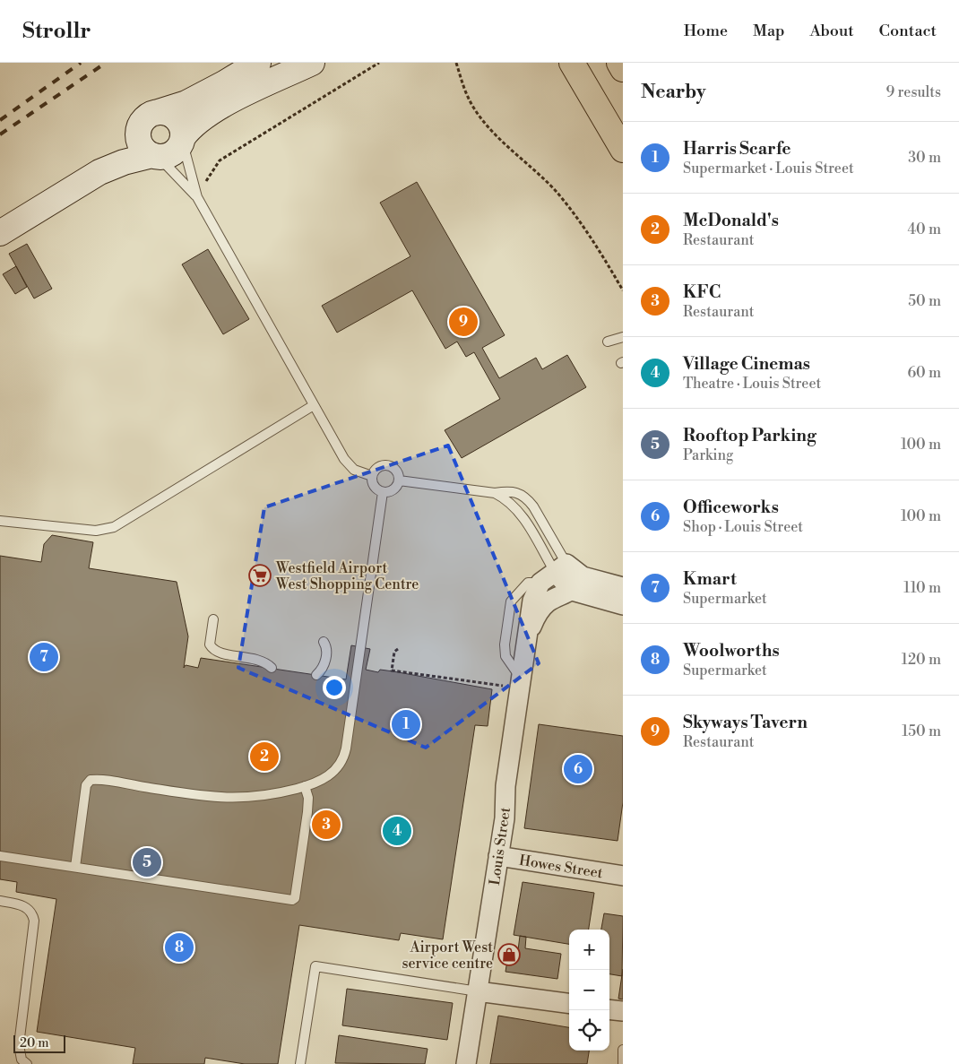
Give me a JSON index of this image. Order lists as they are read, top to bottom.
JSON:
{
  "streets": {
    "street": ["Louis Street", "Howes Street"]
  },
  "crossings": [
    ["Louis Street", "Howes Street"]
  ],
  "places": {
    "supermarket": ["Westfield Airport West Shopping Centre"],
    "shop": ["Airport West service centre"]
  },
  "scale_bar": "20 m",
  "page": {
    "header": "Strollr",
    "nav": [
      "Home",
      "Map",
      "About",
      "Contact"
    ],
    "heading": ["Nearby", "9 results"],
    "list": [
      {
        "mark": "1",
        "name": "Harris Scarfe",
        "note": "Supermarket · Louis Street",
        "value": "30 m"
      },
      {
        "mark": "2",
        "name": "McDonald's",
        "note": "Restaurant",
        "value": "40 m"
      },
      {
        "mark": "3",
        "name": "KFC",
        "note": "Restaurant",
        "value": "50 m"
      },
      {
        "mark": "4",
        "name": "Village Cinemas",
        "note": "Theatre · Louis Street",
        "value": "60 m"
      },
      {
        "mark": "5",
        "name": "Rooftop Parking",
        "note": "Parking",
        "value": "100 m"
      },
      {
        "mark": "6",
        "name": "Officeworks",
        "note": "Shop · Louis Street",
        "value": "100 m"
      },
      {
        "mark": "7",
        "name": "Kmart",
        "note": "Supermarket",
        "value": "110 m"
      },
      {
        "mark": "8",
        "name": "Woolworths",
        "note": "Supermarket",
        "value": "120 m"
      },
      {
        "mark": "9",
        "name": "Skyways Tavern",
        "note": "Restaurant",
        "value": "150 m"
      }
    ],
    "pins": [
      "9",
      "7",
      "1",
      "2",
      "6",
      "3",
      "4",
      "5",
      "8"
    ],
    "map_buttons": ["+", "−"],
    "scale": "20 m"
  }
}
